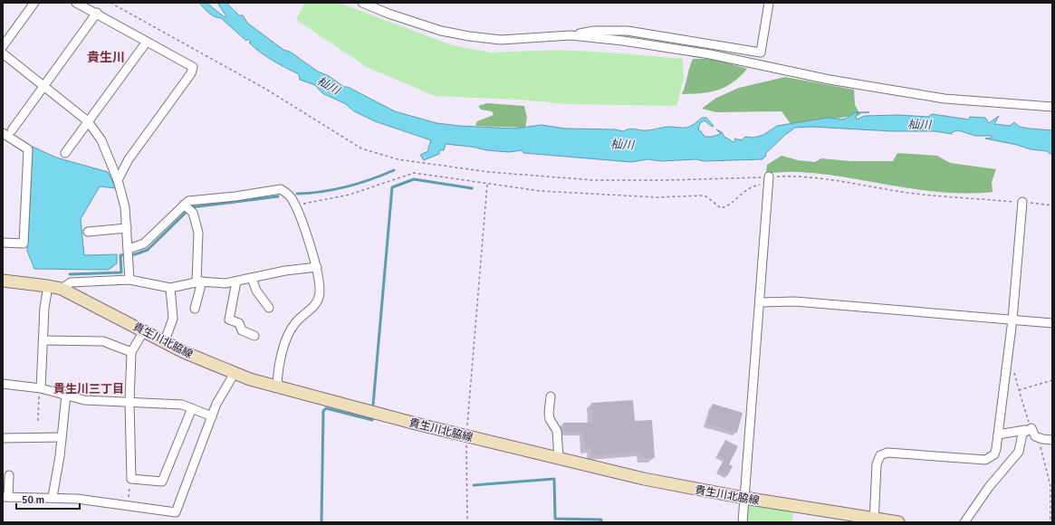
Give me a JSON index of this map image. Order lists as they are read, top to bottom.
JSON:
{
  "streets": {
    "main road": ["貴生川北脇線"]
  },
  "districts": ["貴生川", "貴生川三丁目"],
  "water": ["杣川"],
  "scale_bar": "50 m"
}
